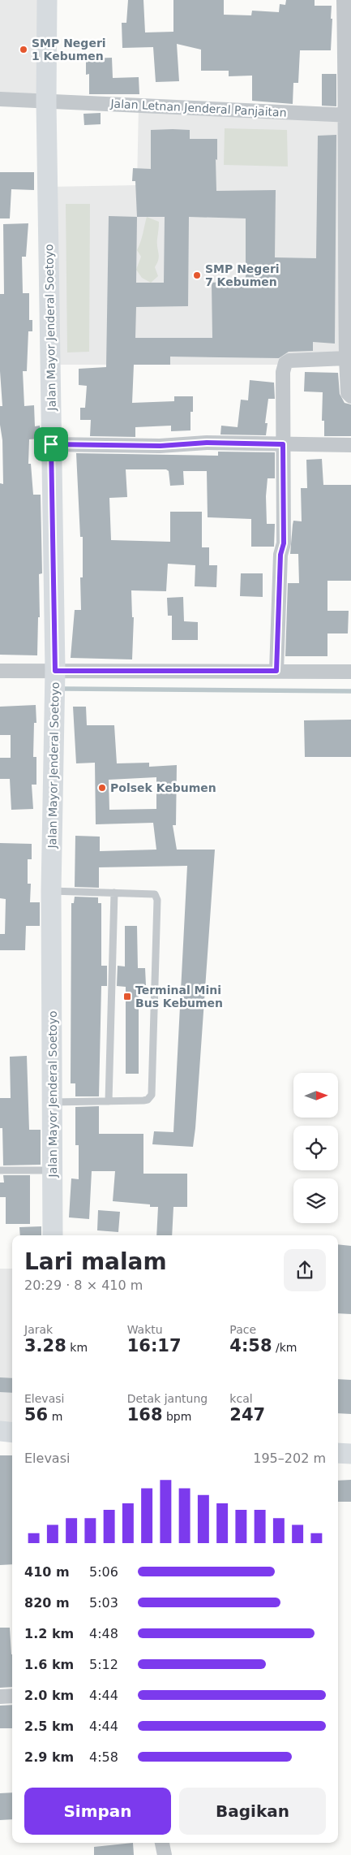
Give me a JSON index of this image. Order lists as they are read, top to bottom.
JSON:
{
  "streets": {
    "main road": ["Jalan Mayor Jenderal Soetoyo"],
    "street": ["Jalan Letnan Jenderal Panjaitan"]
  },
  "crossings": [
    ["Jalan Letnan Jenderal Panjaitan", "Jalan Mayor Jenderal Soetoyo"]
  ],
  "places": {
    "other": ["SMP Negeri 1 Kebumen", "SMP Negeri 7 Kebumen", "Polsek Kebumen"],
    "transit": ["Terminal Mini Bus Kebumen"]
  },
  "north": "right",
  "page": {
    "heading": ["Lari malam", "20:29 · 8 × 410 m"],
    "stats": [
      ["Jarak", "3.28 km"],
      ["Waktu", "16:17"],
      ["Pace", "4:58 /km"],
      ["Elevasi", "56 m"],
      ["Detak jantung", "168 bpm"],
      ["kcal", "247"]
    ],
    "chart": ["Elevasi", "195–202 m"],
    "list": [
      {
        "name": "410 m",
        "note": "5:06"
      },
      {
        "name": "820 m",
        "note": "5:03"
      },
      {
        "name": "1.2 km",
        "note": "4:48"
      },
      {
        "name": "1.6 km",
        "note": "5:12"
      },
      {
        "name": "2.0 km",
        "note": "4:44"
      },
      {
        "name": "2.5 km",
        "note": "4:44"
      },
      {
        "name": "2.9 km",
        "note": "4:58"
      }
    ],
    "buttons": ["Simpan", "Bagikan"]
  }
}
